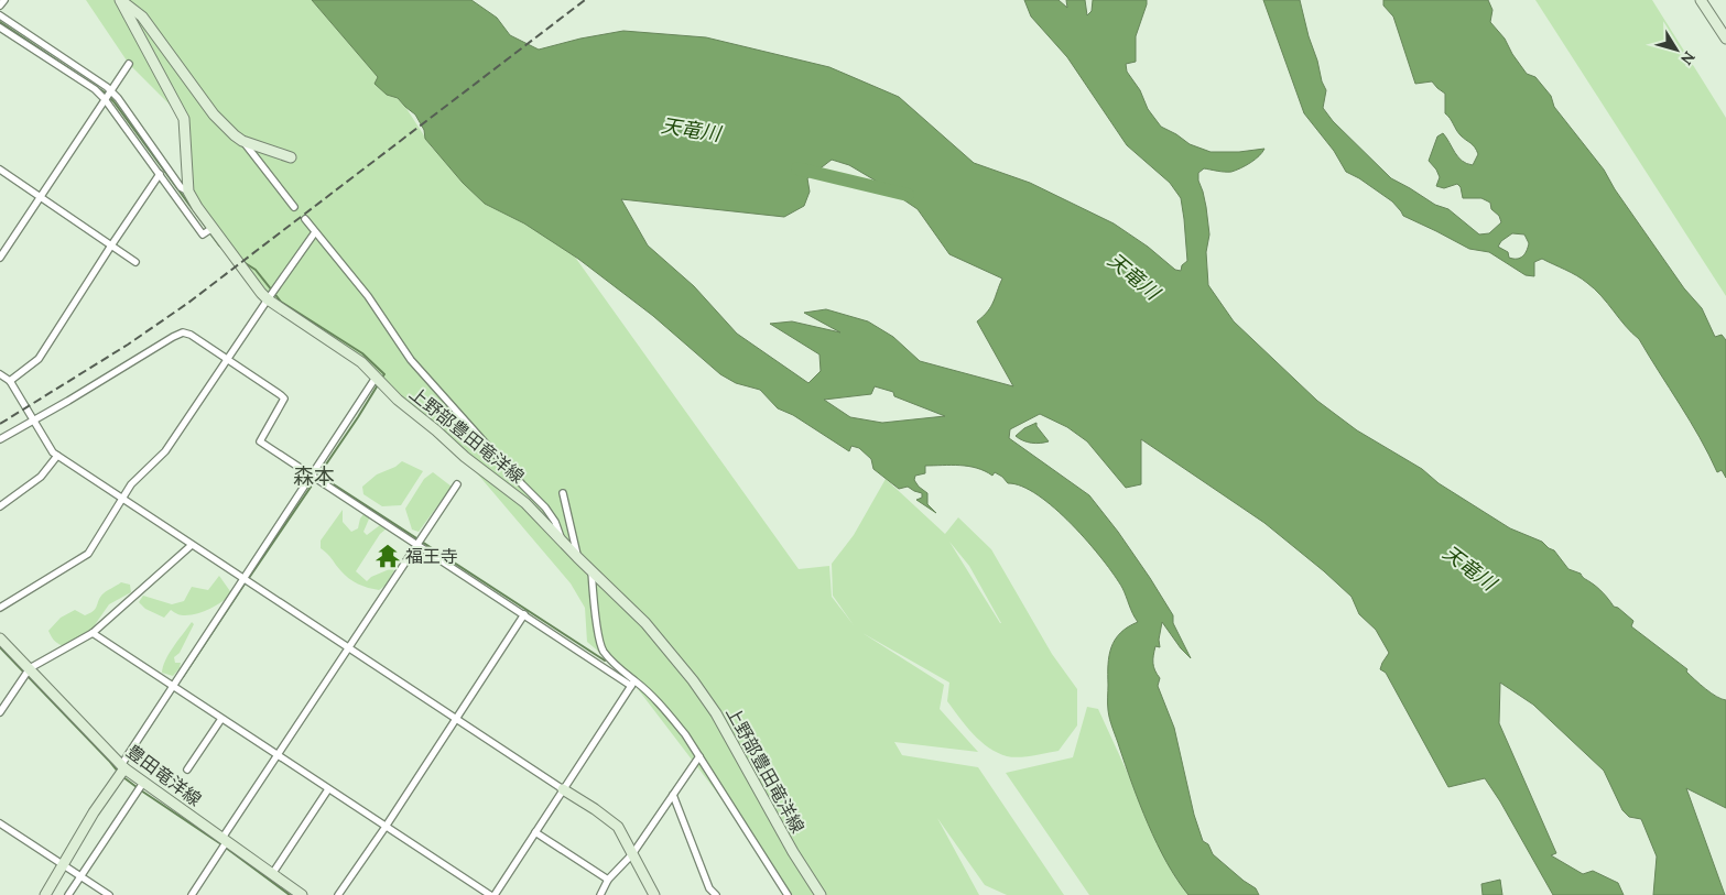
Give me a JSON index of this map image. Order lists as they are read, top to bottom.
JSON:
{
  "streets": {
    "main road": ["上野部豊田竜洋線", "豊田竜洋線"]
  },
  "districts": ["森本"],
  "water": ["天竜川"],
  "places": {
    "temple": ["福王寺"]
  },
  "north": "bottom right"
}
